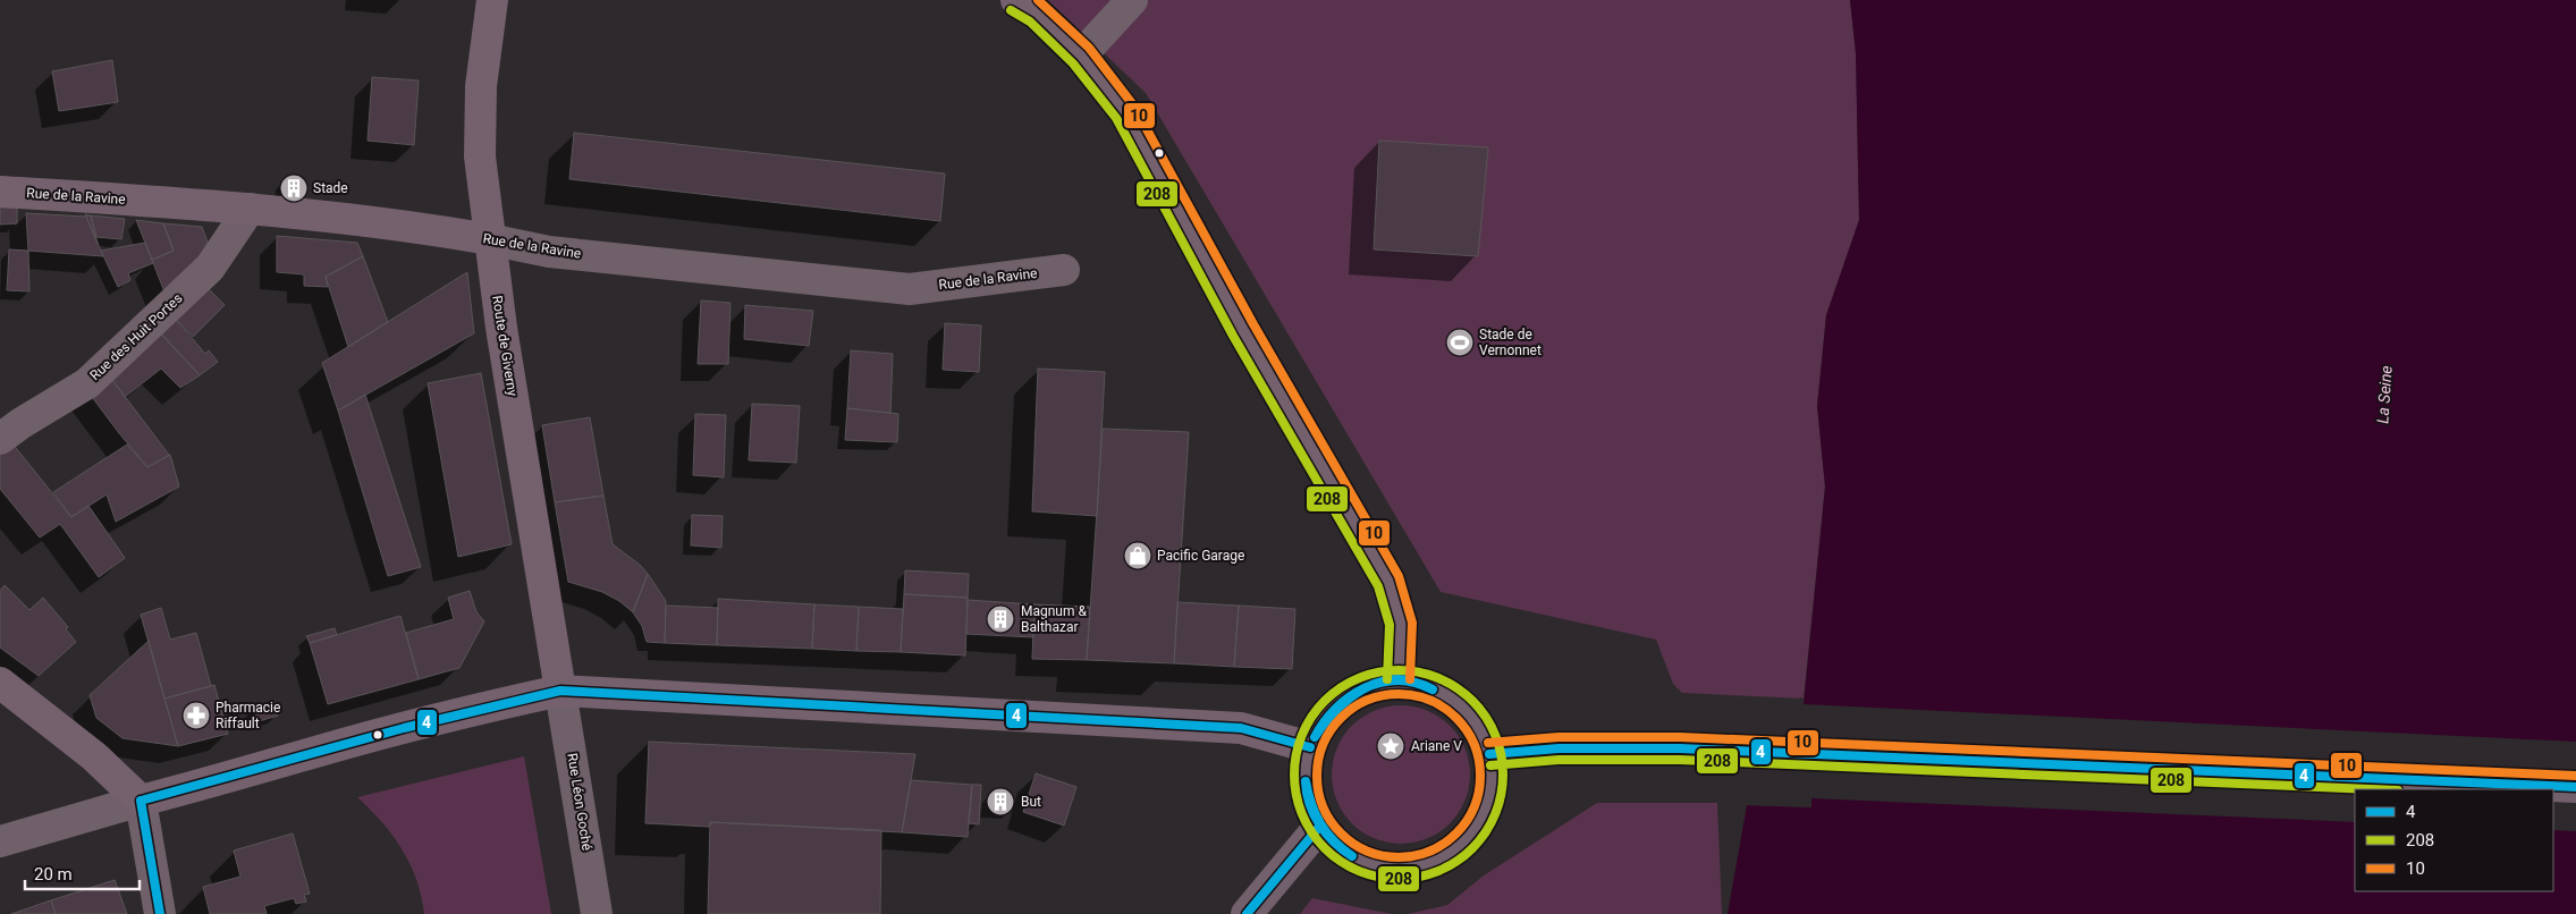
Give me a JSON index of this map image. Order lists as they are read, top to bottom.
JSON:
{
  "streets": {
    "main road": ["Rue de la Ravine", "Route de Giverny"],
    "street": ["Rue des Huit Portes", "Rue Léon Goché"]
  },
  "crossings": [
    ["Rue de la Ravine", "Rue des Huit Portes"],
    ["Rue de la Ravine", "Route de Giverny"],
    ["Route de Giverny", "Rue Léon Goché"]
  ],
  "water": ["La Seine"],
  "places": {
    "building": ["Stade", "Magnum & Balthazar", "But"],
    "sports": ["Stade de Vernonnet"],
    "shop": ["Pacific Garage"],
    "pharmacy": ["Pharmacie Riffault"],
    "place": ["Ariane V"]
  },
  "lines": ["transit line 10", "transit line 208", "transit line 4"],
  "legend": ["4", "208", "10"],
  "scale_bar": "20 m"
}
